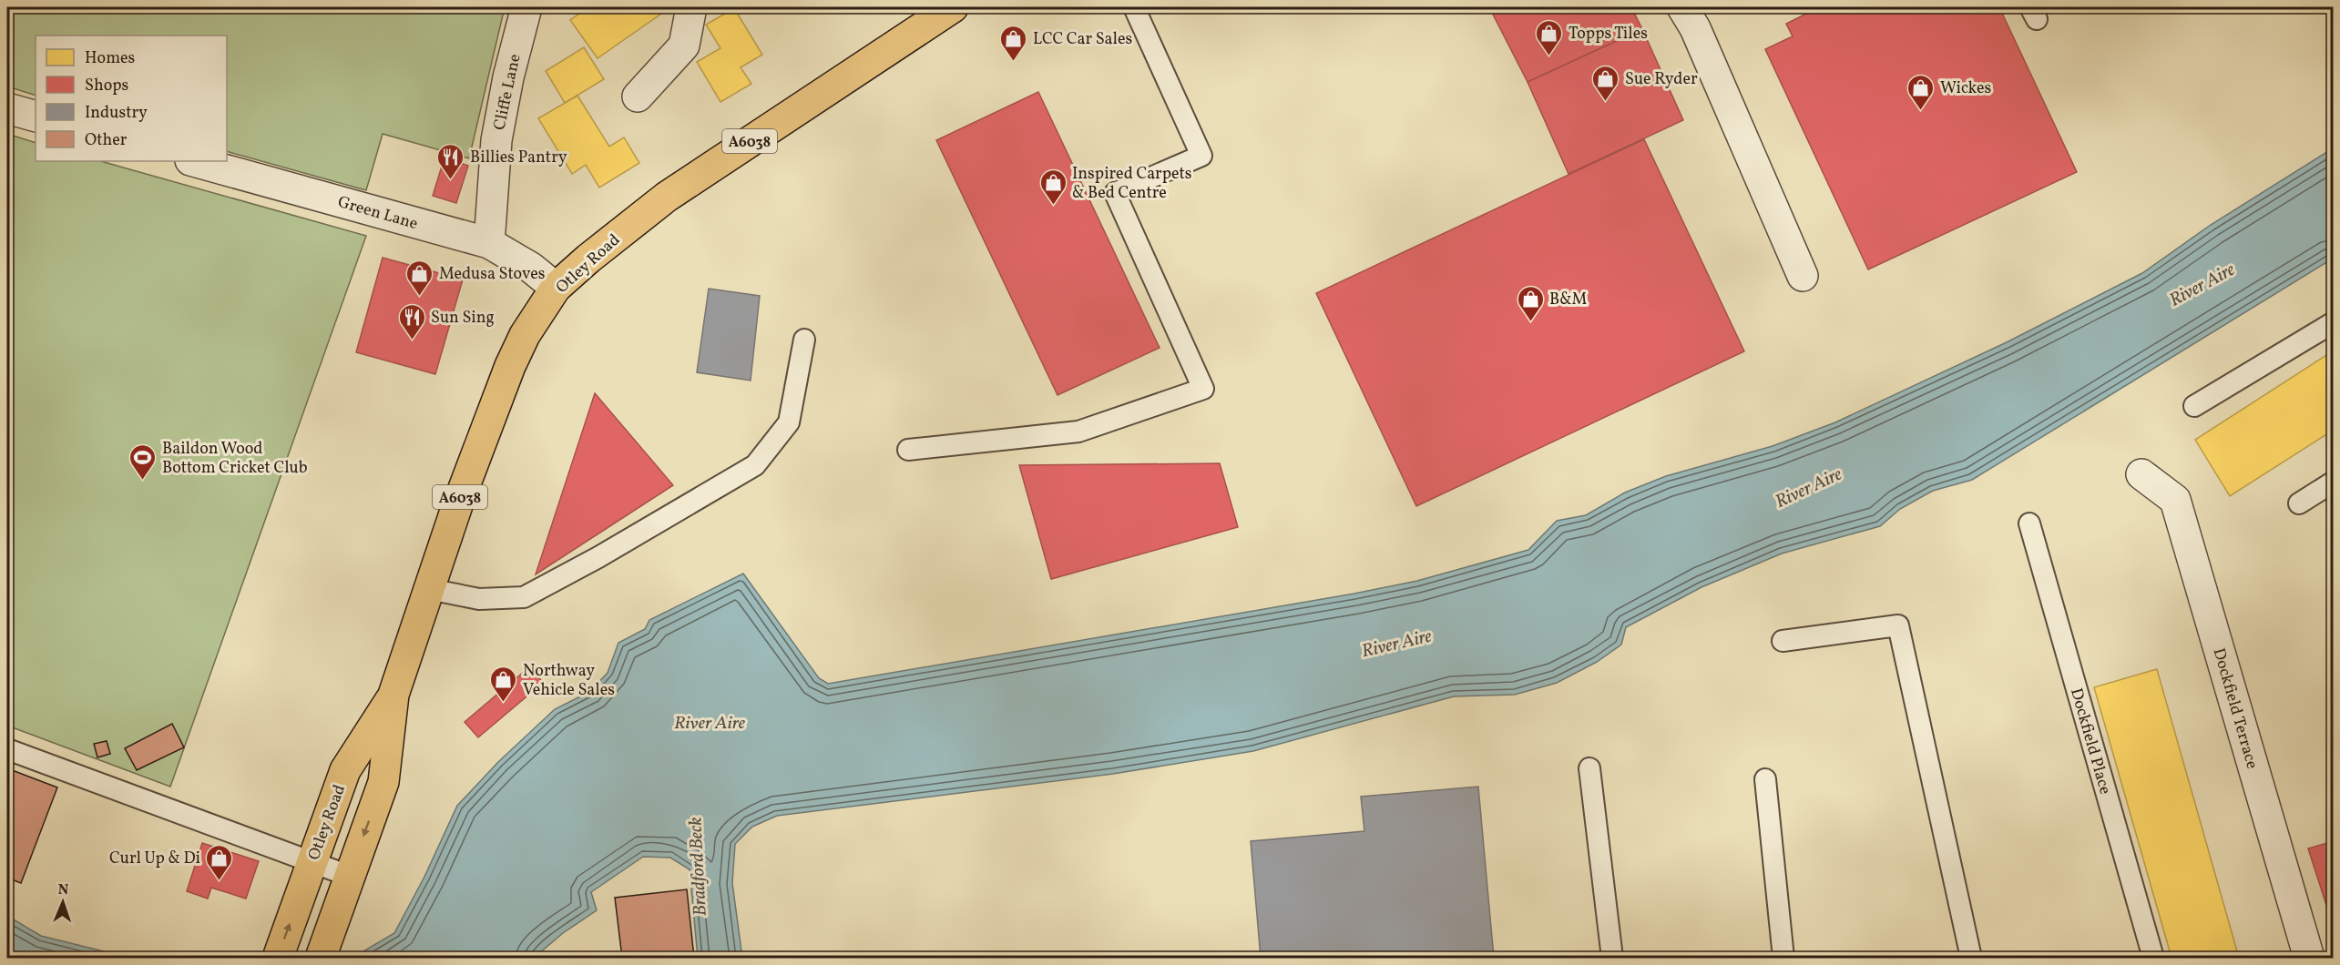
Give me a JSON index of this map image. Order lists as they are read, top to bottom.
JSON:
{
  "streets": {
    "main road": ["A6038", "Otley Road"],
    "street": ["Cliffe Lane", "Green Lane", "Dockfield Terrace"],
    "lane": ["Dockfield Place"]
  },
  "crossings": [
    ["Cliffe Lane", "Green Lane"],
    ["Green Lane", "Otley Road"]
  ],
  "water": ["River Aire", "Bradford Beck"],
  "places": {
    "shop": [
      "Topps Tiles",
      "LCC Car Sales",
      "Sue Ryder",
      "Wickes",
      "Inspired Carpets & Bed Centre",
      "Medusa Stoves",
      "B&M",
      "Northway Vehicle Sales",
      "Curl Up & Di"
    ],
    "restaurant": ["Billies Pantry", "Sun Sing"],
    "sports": ["Baildon Wood Bottom Cricket Club"]
  },
  "legend": [
    "Homes",
    "Shops",
    "Industry",
    "Other"
  ],
  "north": "top"
}
